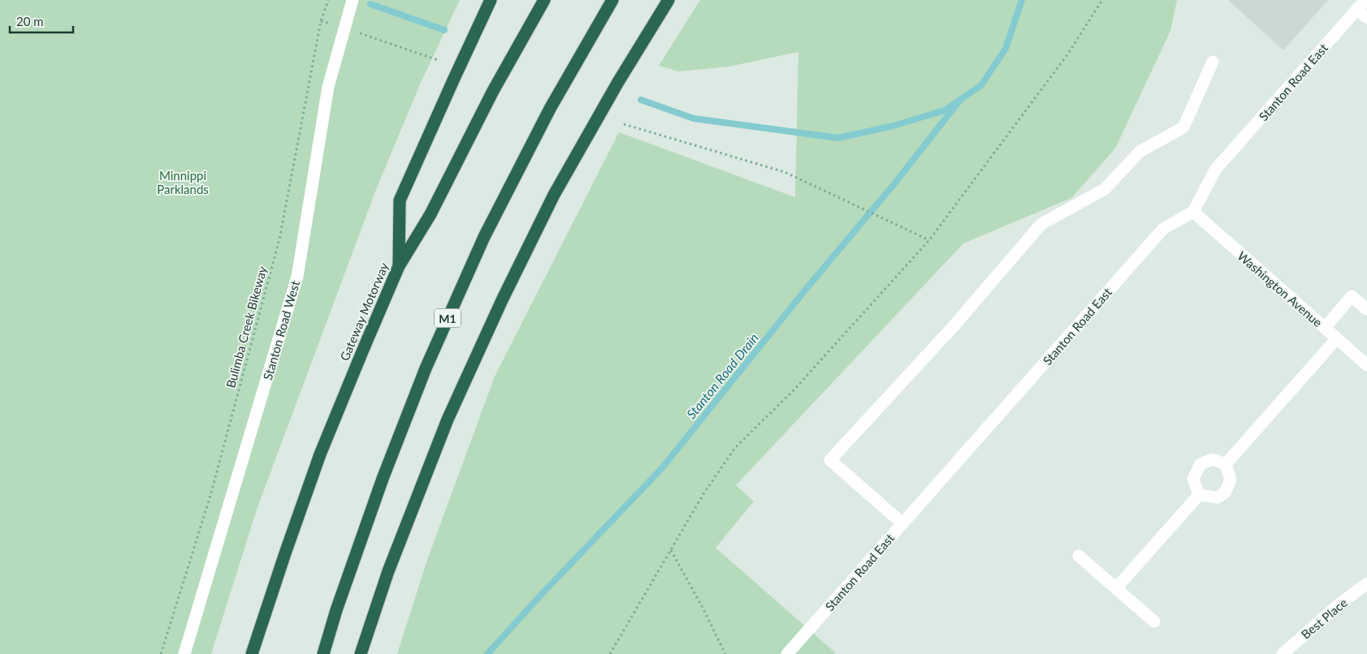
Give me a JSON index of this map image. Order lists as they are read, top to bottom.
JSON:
{
  "streets": {
    "highway": ["Gateway Motorway", "M1"],
    "street": [
      "Stanton Road East",
      "Washington Avenue",
      "Stanton Road West",
      "Best Place"
    ],
    "path": ["Bulimba Creek Bikeway"]
  },
  "crossings": [
    ["Stanton Road East", "Washington Avenue"]
  ],
  "water": ["Stanton Road Drain"],
  "parks": ["Minnippi Parklands"],
  "scale_bar": "20 m"
}
